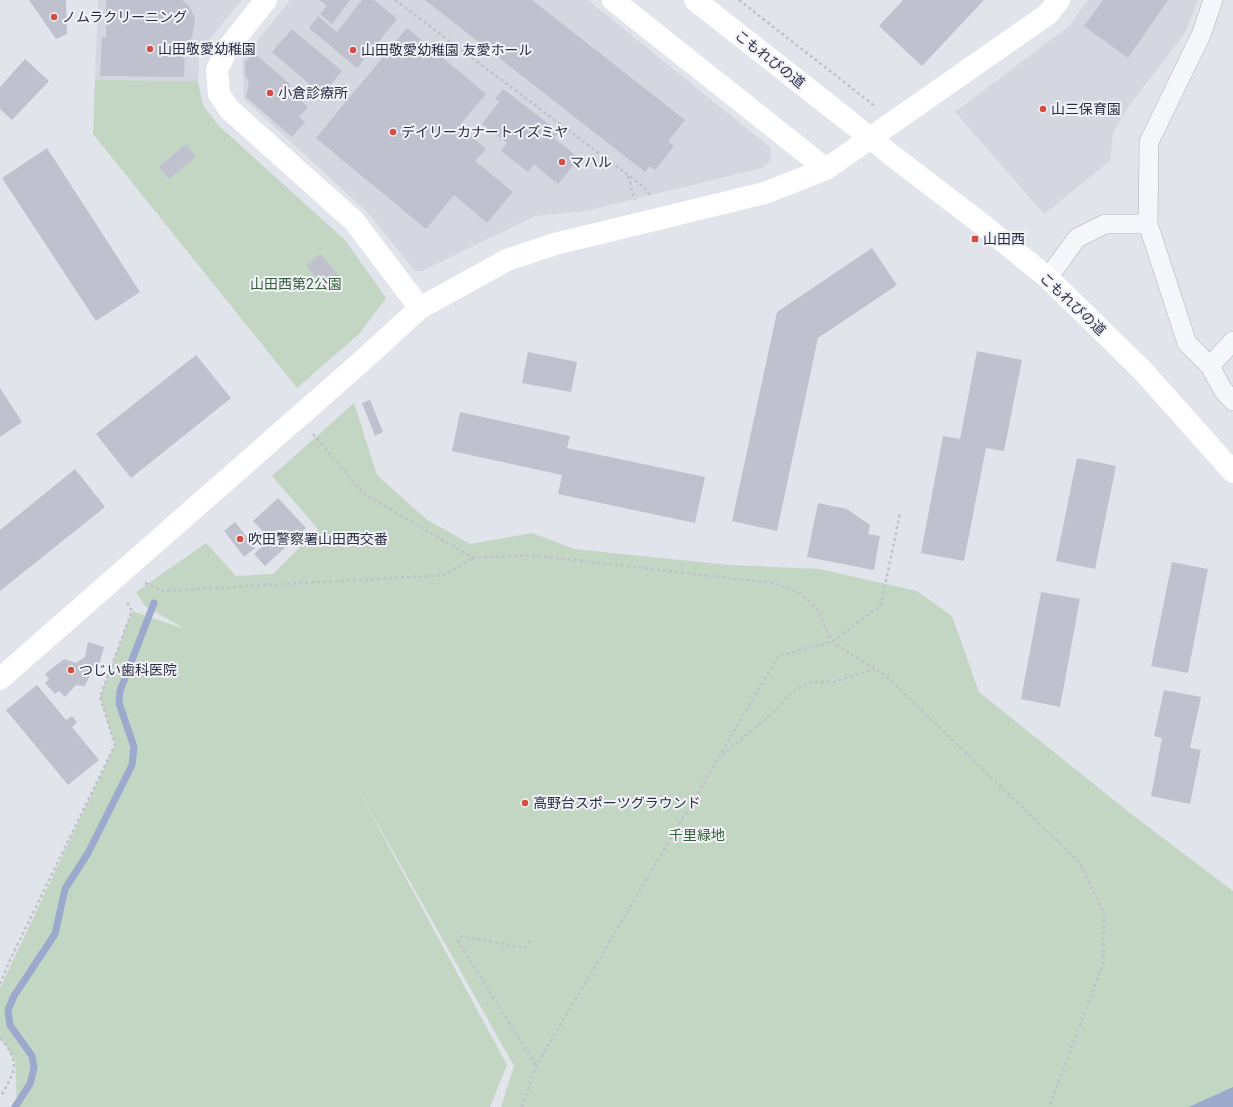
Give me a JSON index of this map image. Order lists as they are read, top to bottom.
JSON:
{
  "streets": {
    "street": ["こもれびの道"]
  },
  "parks": ["山田西第2公園", "千里緑地"],
  "places": {
    "other": [
      "ノムラクリーニング",
      "山田敬愛幼稚園",
      "山田敬愛幼稚園 友愛ホール",
      "小倉診療所",
      "山三保育園",
      "デイリーカナートイズミヤ",
      "マハル",
      "吹田警察署山田西交番",
      "つじい歯科医院",
      "高野台スポーツグラウンド"
    ],
    "transit": ["山田西"]
  }
}
